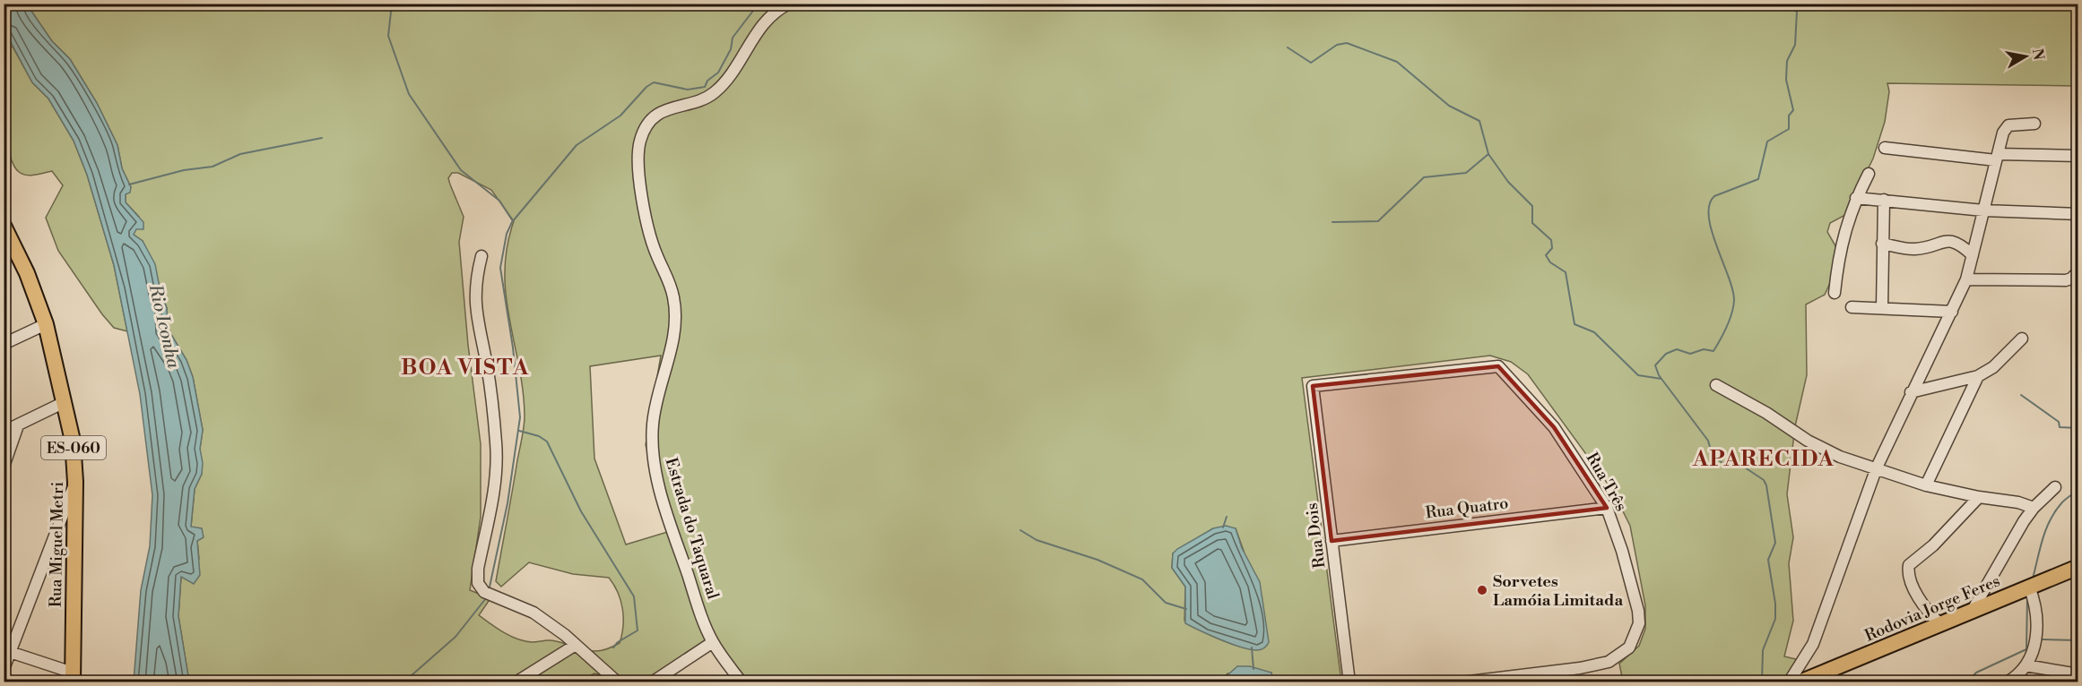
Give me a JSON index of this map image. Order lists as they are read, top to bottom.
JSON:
{
  "streets": {
    "main road": ["ES-060", "Rua Miguel Metri", "Rodovia Jorge Feres"],
    "street": [
      "Rua Três",
      "Rua Quatro",
      "Estrada do Taquaral",
      "Rua Dois"
    ]
  },
  "crossings": [
    ["Rua Três", "Rua Quatro"],
    ["Rua Três", "Rua Dois"],
    ["Rua Quatro", "Rua Dois"]
  ],
  "districts": ["BOA VISTA", "APARECIDA"],
  "water": ["Rio Iconha"],
  "places": ["Sorvetes Lamóia Limitada"],
  "north": "right"
}
